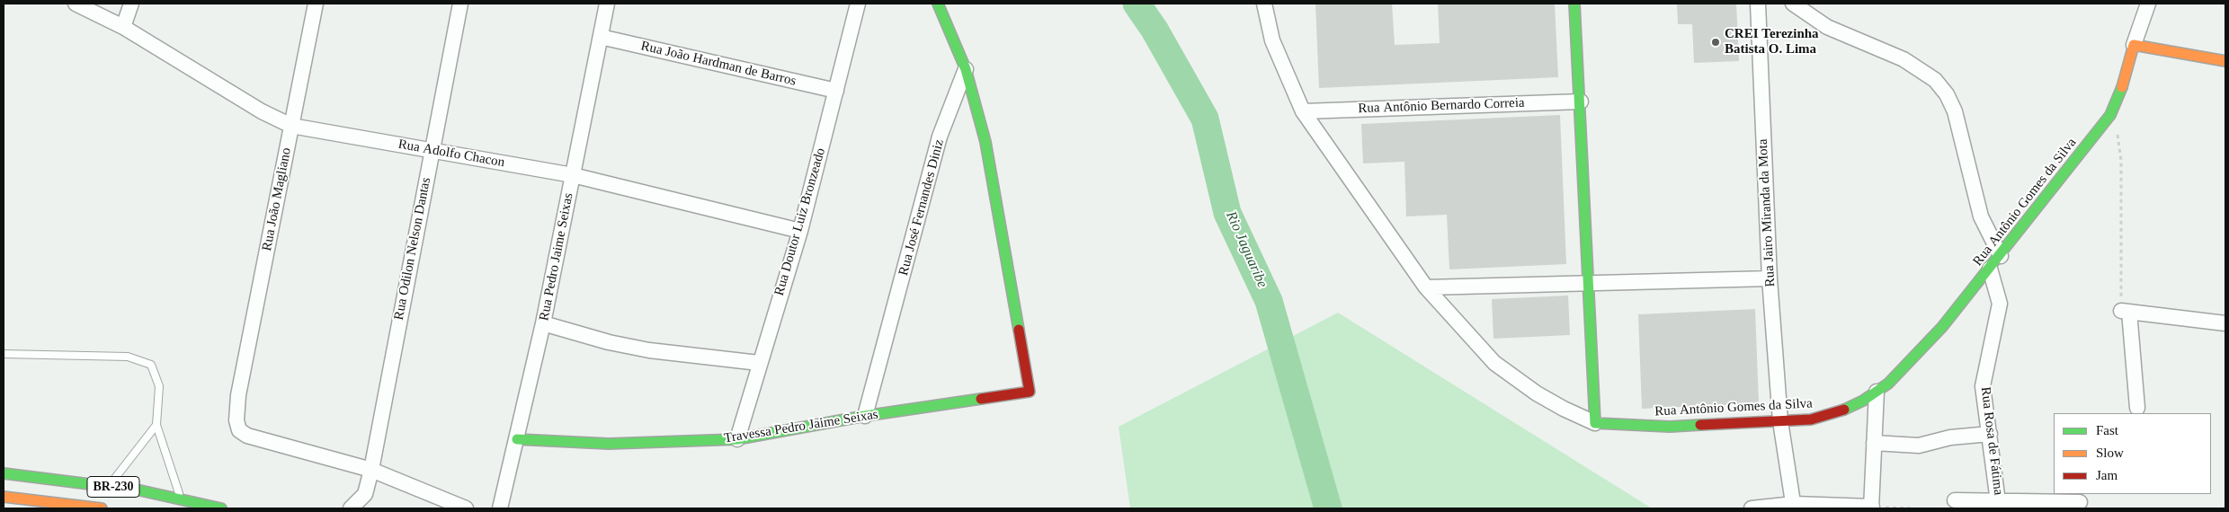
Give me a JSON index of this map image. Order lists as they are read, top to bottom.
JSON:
{
  "streets": {
    "main road": ["Rua Antônio Gomes da Silva", "Travessa Pedro Jaime Seixas", "BR-230"],
    "street": [
      "Rua João Hardman de Barros",
      "Rua Antônio Bernardo Correia",
      "Rua Adolfo Chacon",
      "Rua João Magliano",
      "Rua José Fernandes Diniz",
      "Rua Jairo Miranda da Mota",
      "Rua Doutor Luiz Bronzeado",
      "Rua Odilon Nelson Dantas",
      "Rua Pedro Jaime Seixas",
      "Rua Rosa de Fátima"
    ]
  },
  "crossings": [
    ["Rua João Hardman de Barros", "Rua Doutor Luiz Bronzeado"],
    ["Rua João Hardman de Barros", "Rua Pedro Jaime Seixas"],
    ["Rua Adolfo Chacon", "Rua João Magliano"],
    ["Rua Adolfo Chacon", "Rua Doutor Luiz Bronzeado"],
    ["Rua Adolfo Chacon", "Rua Odilon Nelson Dantas"],
    ["Rua Adolfo Chacon", "Rua Pedro Jaime Seixas"],
    ["Rua João Magliano", "Rua Odilon Nelson Dantas"],
    ["Rua Antônio Gomes da Silva", "Rua Jairo Miranda da Mota"],
    ["Rua Antônio Gomes da Silva", "Rua Rosa de Fátima"],
    ["Rua José Fernandes Diniz", "Travessa Pedro Jaime Seixas"],
    ["Rua Doutor Luiz Bronzeado", "Travessa Pedro Jaime Seixas"],
    ["Rua Pedro Jaime Seixas", "Travessa Pedro Jaime Seixas"]
  ],
  "water": ["Rio Jaguaribe"],
  "places": ["CREI Terezinha Batista O. Lima"],
  "legend": ["Fast", "Slow", "Jam"]
}
